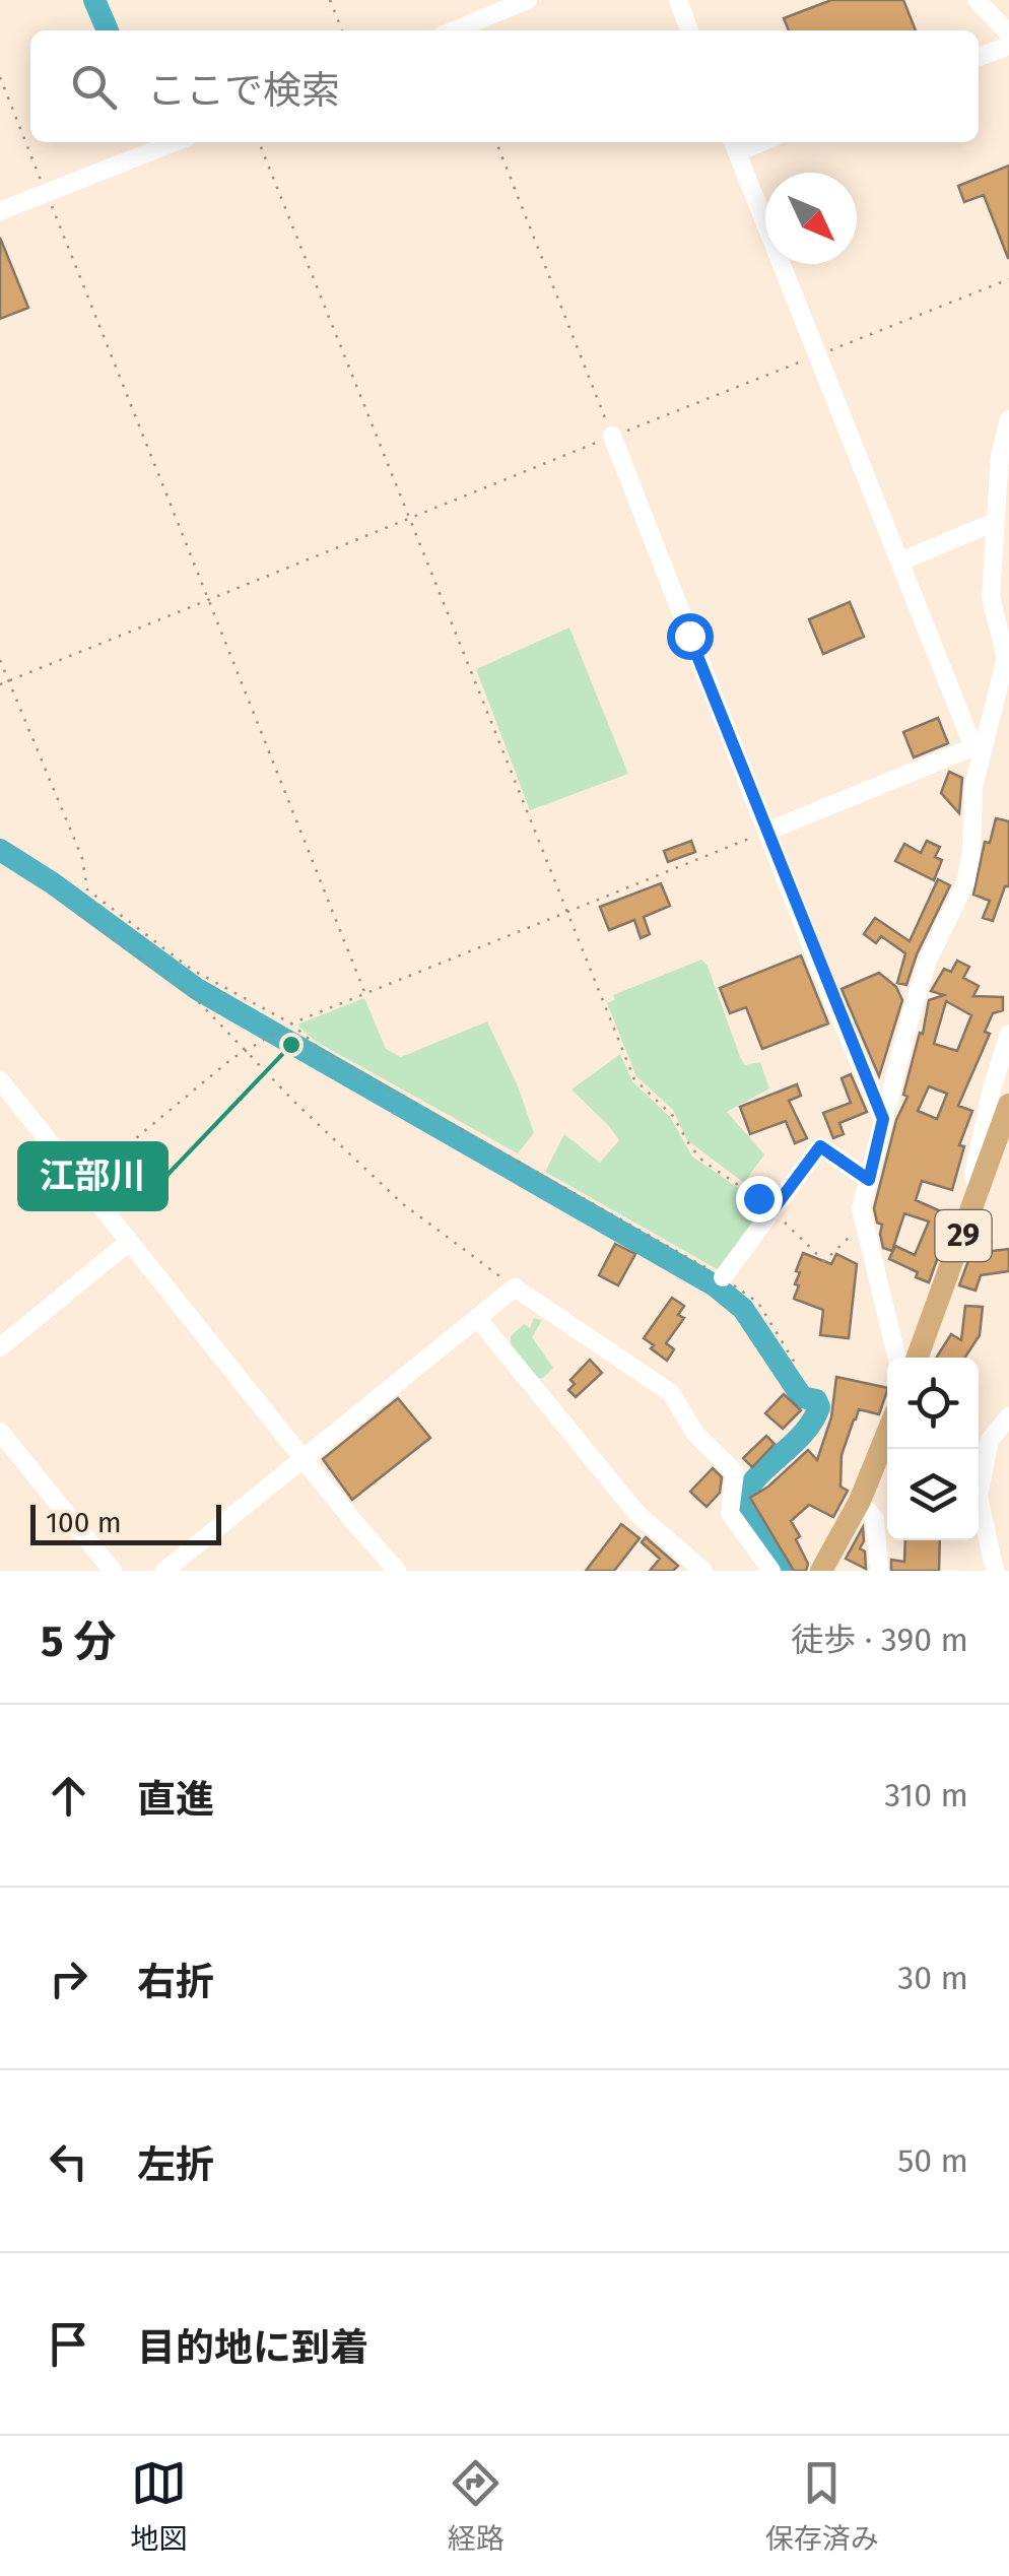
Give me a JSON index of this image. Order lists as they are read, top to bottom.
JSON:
{
  "streets": {
    "main road": ["29"]
  },
  "places": ["江部川"],
  "scale_bar": "100 m",
  "north": "bottom right",
  "page": {
    "search": "ここで検索",
    "scale": "100 m",
    "heading": ["5 分", "徒歩 · 390 m"],
    "list": [
      ["直進", "310 m"],
      ["右折", "30 m"],
      ["左折", "50 m"],
      "目的地に到着"
    ],
    "nav": ["地図", "経路", "保存済み"]
  }
}
